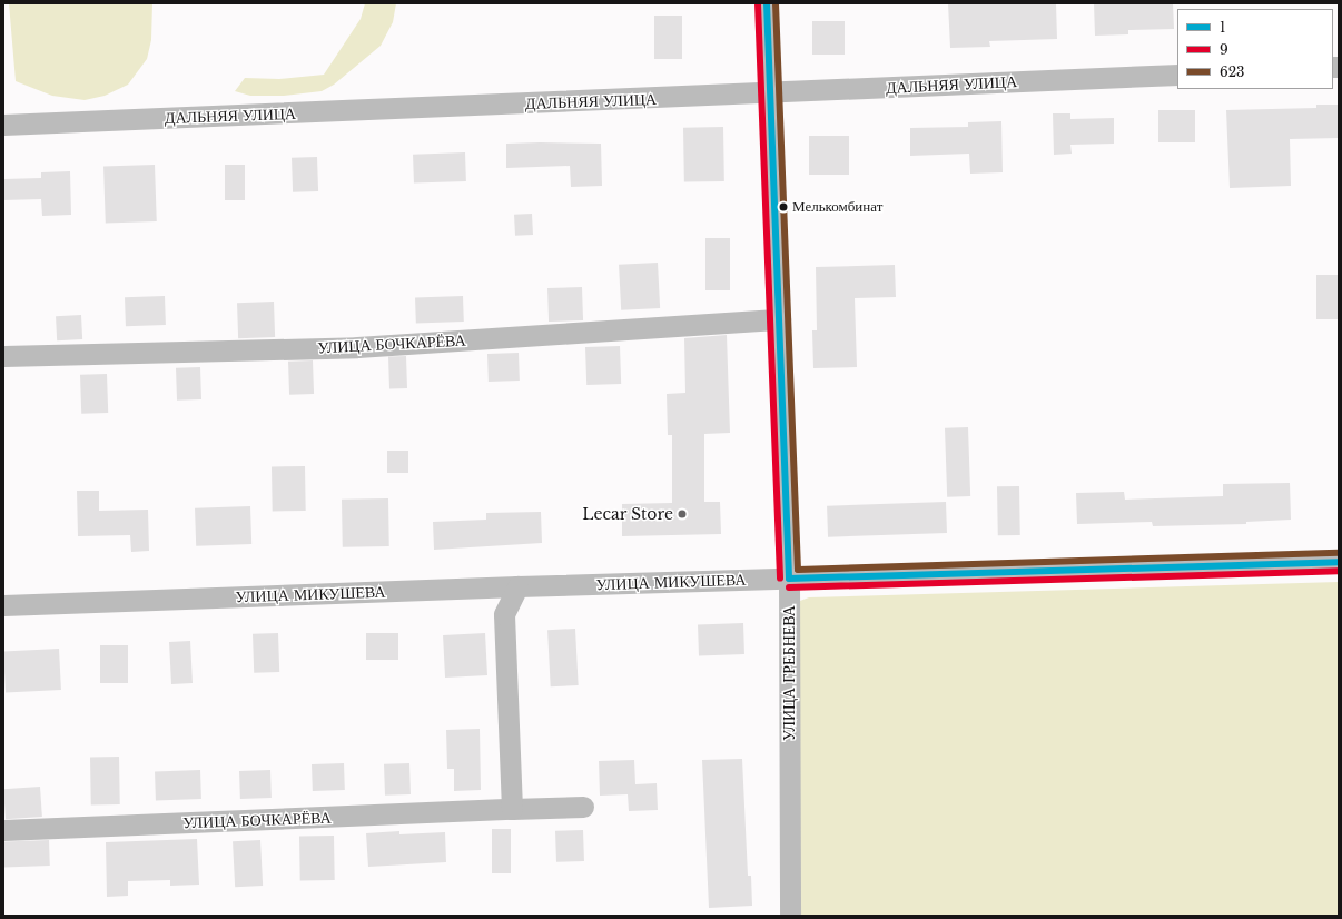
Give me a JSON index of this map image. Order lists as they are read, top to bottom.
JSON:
{
  "streets": {
    "street": [
      "ДАЛЬНЯЯ УЛИЦА",
      "УЛИЦА БОЧКАРЁВА",
      "УЛИЦА МИКУШЕВА",
      "УЛИЦА ГРЕБНЕВА"
    ]
  },
  "crossings": [
    ["ДАЛЬНЯЯ УЛИЦА", "УЛИЦА ГРЕБНЕВА"],
    ["УЛИЦА БОЧКАРЁВА", "УЛИЦА ГРЕБНЕВА"],
    ["УЛИЦА МИКУШЕВА", "УЛИЦА ГРЕБНЕВА"]
  ],
  "places": ["Мелькомбинат", "Lecar Store"],
  "lines": ["transit line 1", "transit line 9", "transit line 623"],
  "legend": ["1", "9", "623"]
}
